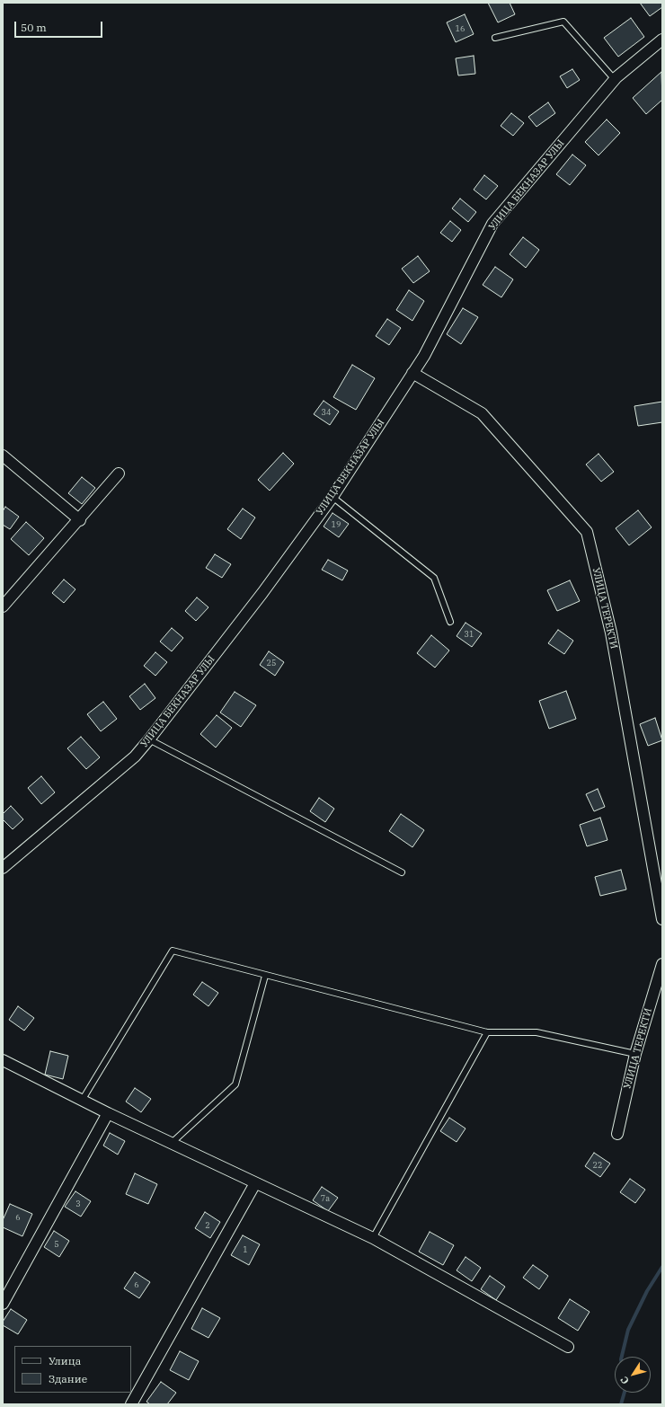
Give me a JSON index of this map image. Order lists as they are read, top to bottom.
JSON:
{
  "streets": {
    "street": ["УЛИЦА БЕКНАЗАР УЛЫ", "УЛИЦА ТЕРЕКТИ"]
  },
  "crossings": [
    ["УЛИЦА БЕКНАЗАР УЛЫ", "УЛИЦА ТЕРЕКТИ"]
  ],
  "house_numbers": [
    "16",
    "34",
    "19",
    "31",
    "25",
    "22",
    "7а",
    "3",
    "6",
    "2",
    "5",
    "1",
    "6"
  ],
  "legend": ["Улица", "Здание"],
  "scale_bar": "50 m",
  "north": "bottom left"
}
